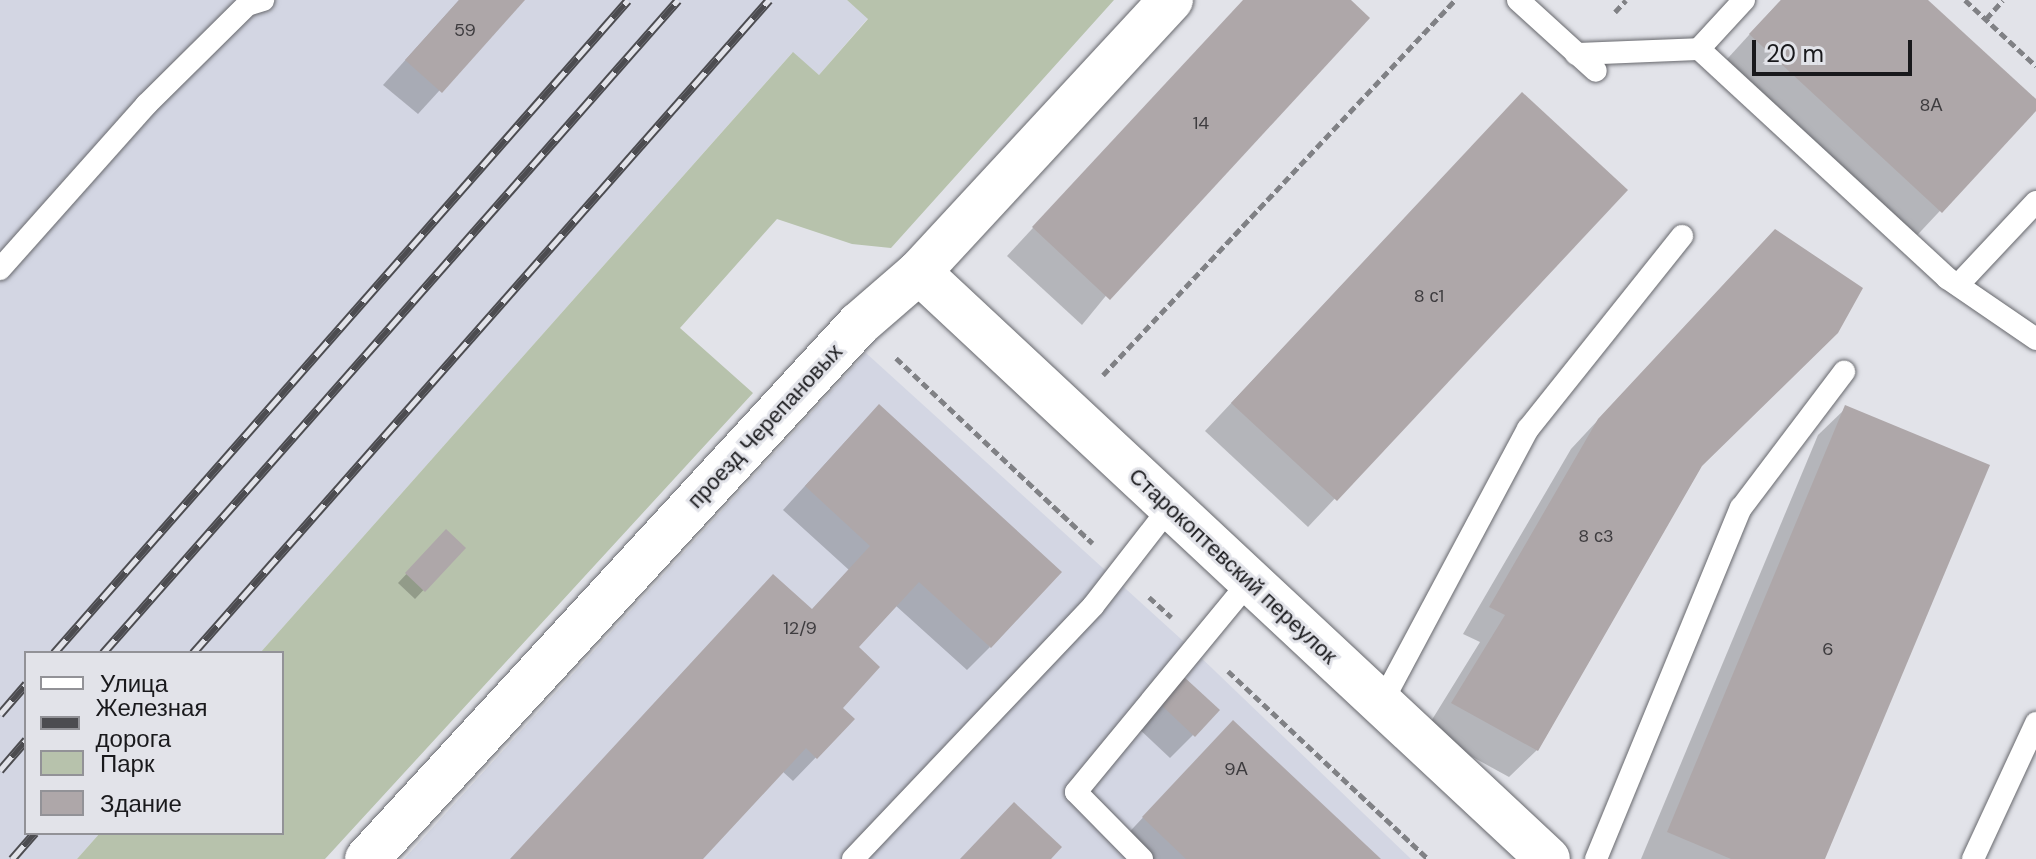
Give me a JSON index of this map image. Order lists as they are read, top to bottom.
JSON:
{
  "streets": {
    "street": ["проезд Черепановых", "Старокоптевский переулок"]
  },
  "crossings": [
    ["проезд Черепановых", "Старокоптевский переулок"]
  ],
  "house_numbers": [
    "59",
    "8А",
    "14",
    "8 с1",
    "8 с3",
    "12/9",
    "6",
    "9А"
  ],
  "legend": [
    "Улица",
    "Железная дорога",
    "Парк",
    "Здание"
  ],
  "scale_bar": "20 m"
}
